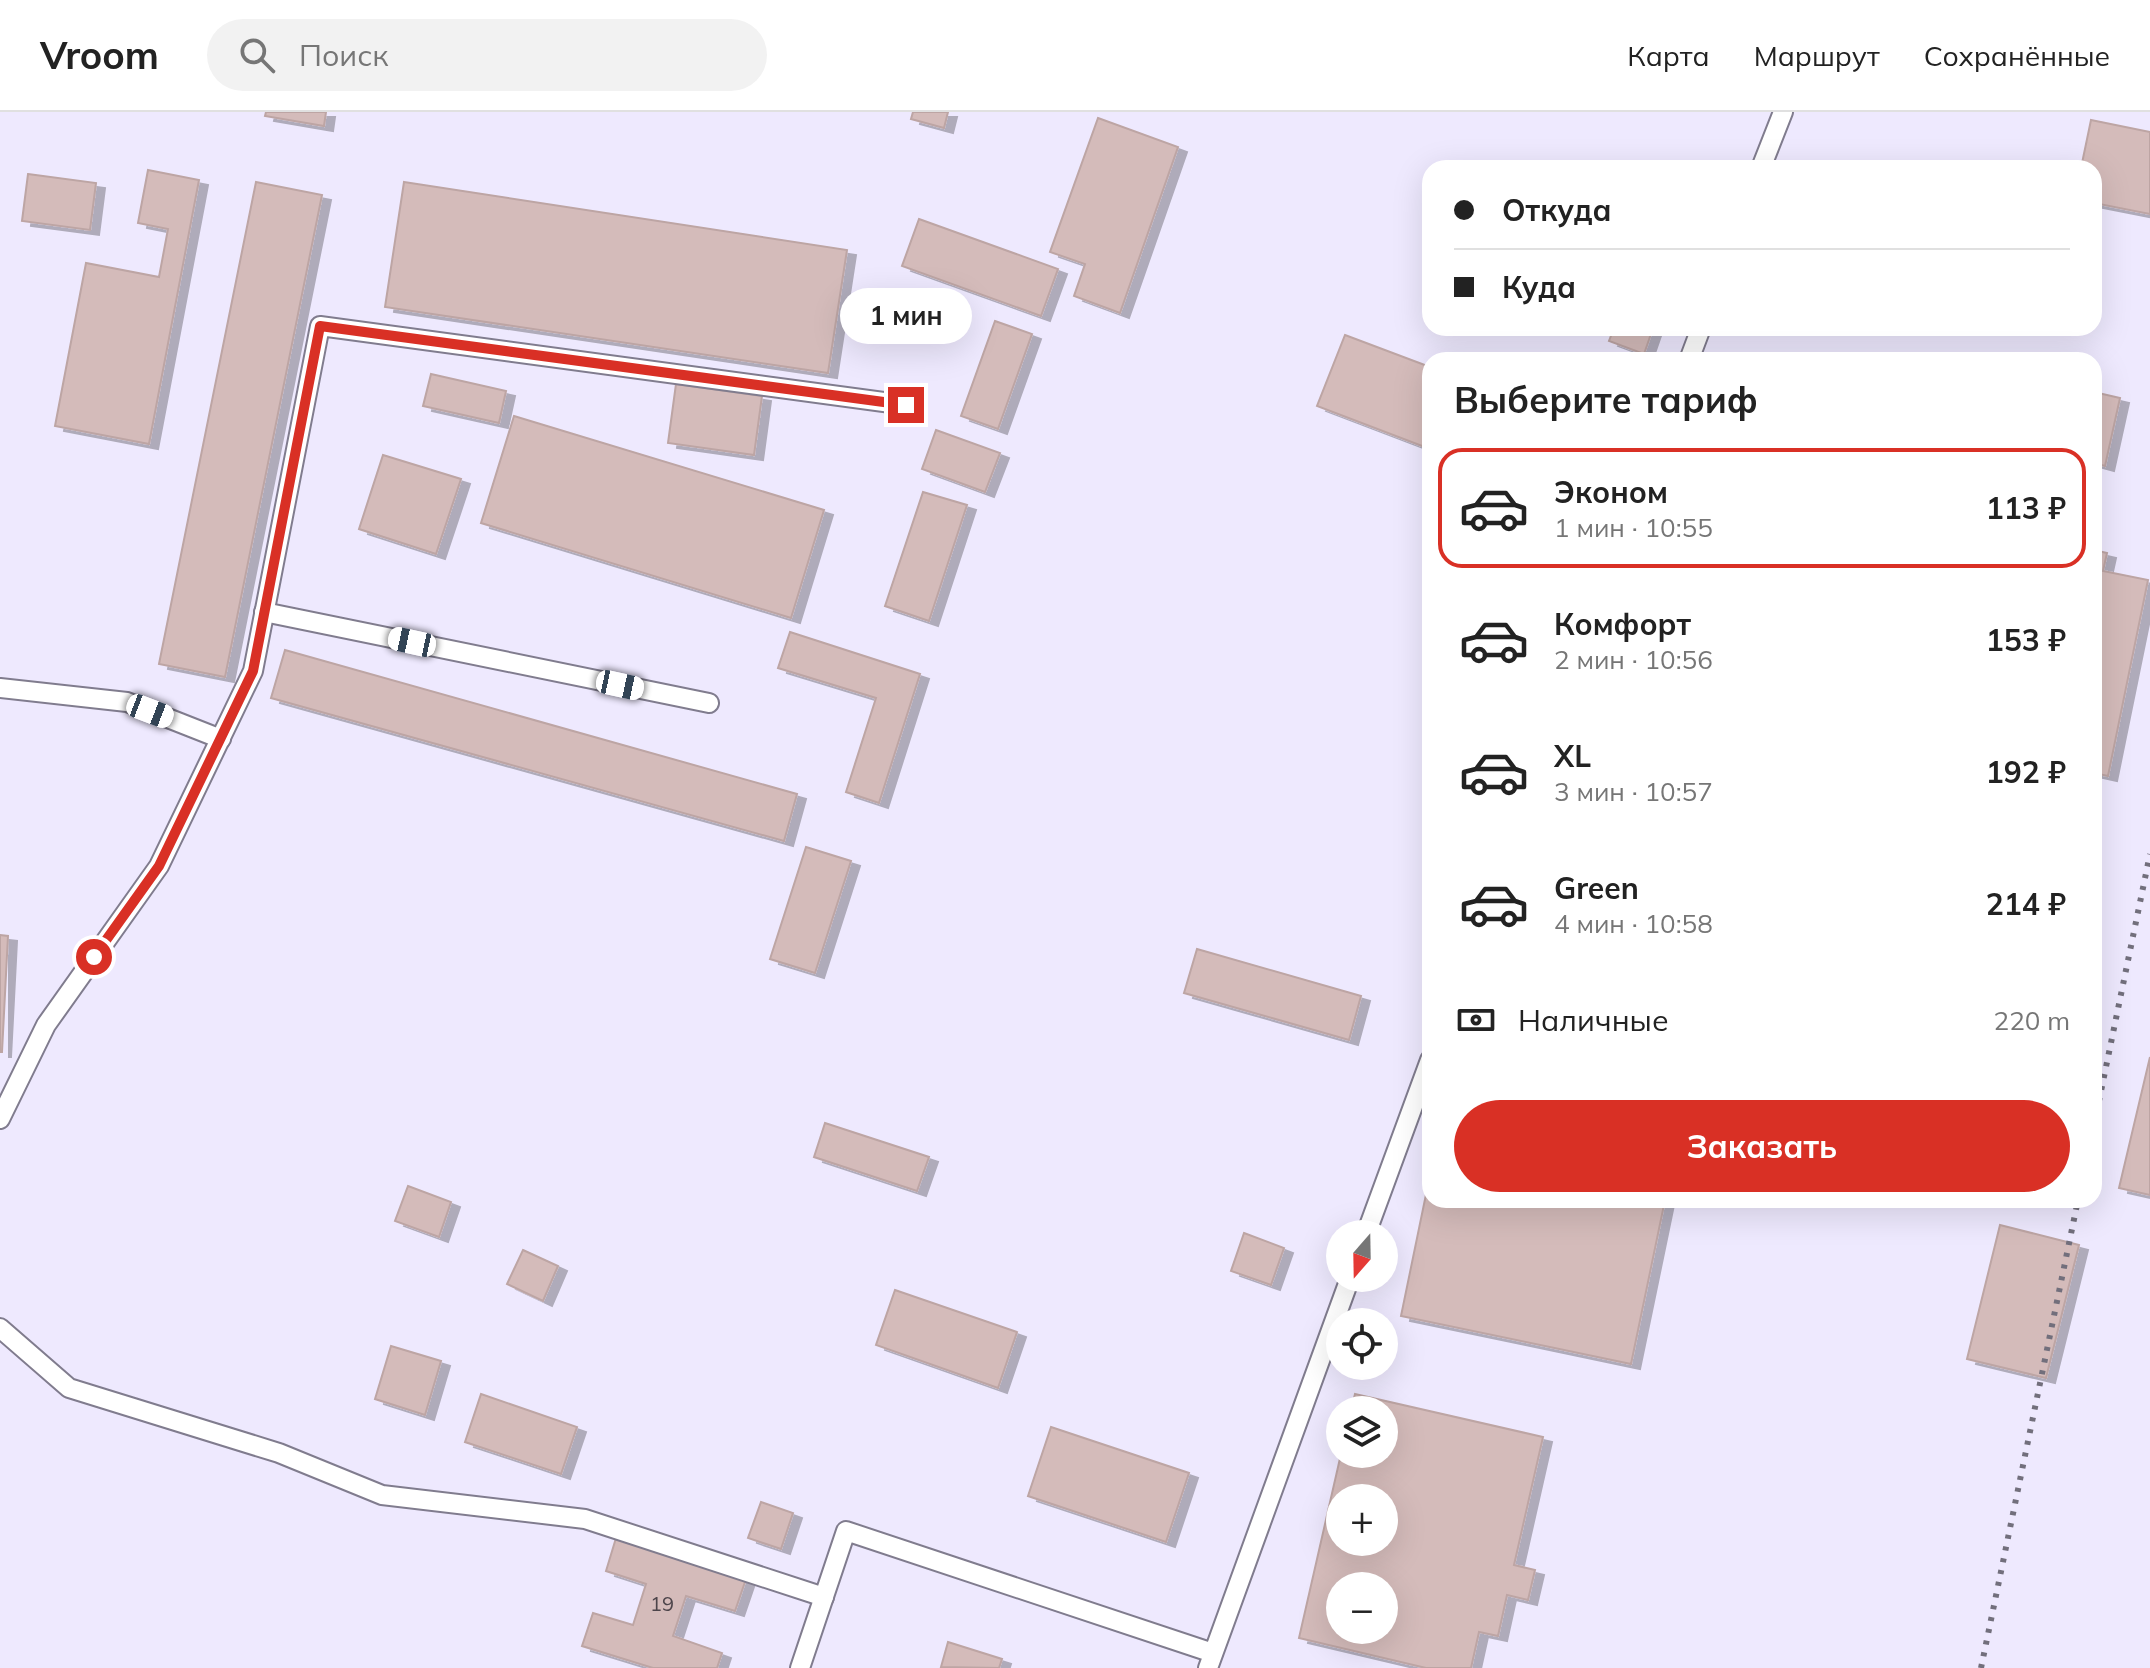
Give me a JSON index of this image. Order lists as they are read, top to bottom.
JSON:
{
  "house_numbers": ["19"],
  "north": "bottom",
  "page": {
    "header": "Vroom",
    "search": "Поиск",
    "nav": ["Карта", "Маршрут", "Сохранённые"],
    "banner": ["Откуда", "Куда"],
    "bubble": "1 мин",
    "heading": "Выберите тариф",
    "list": [
      {
        "name": "Эконом",
        "note": "1 мин · 10:55",
        "value": "113 ₽"
      },
      {
        "name": "Комфорт",
        "note": "2 мин · 10:56",
        "value": "153 ₽"
      },
      {
        "name": "XL",
        "note": "3 мин · 10:57",
        "value": "192 ₽"
      },
      {
        "name": "Green",
        "note": "4 мин · 10:58",
        "value": "214 ₽"
      }
    ],
    "pay": ["Наличные", "220 m"],
    "buttons": "Заказать",
    "map_buttons": ["+", "−"]
  }
}
